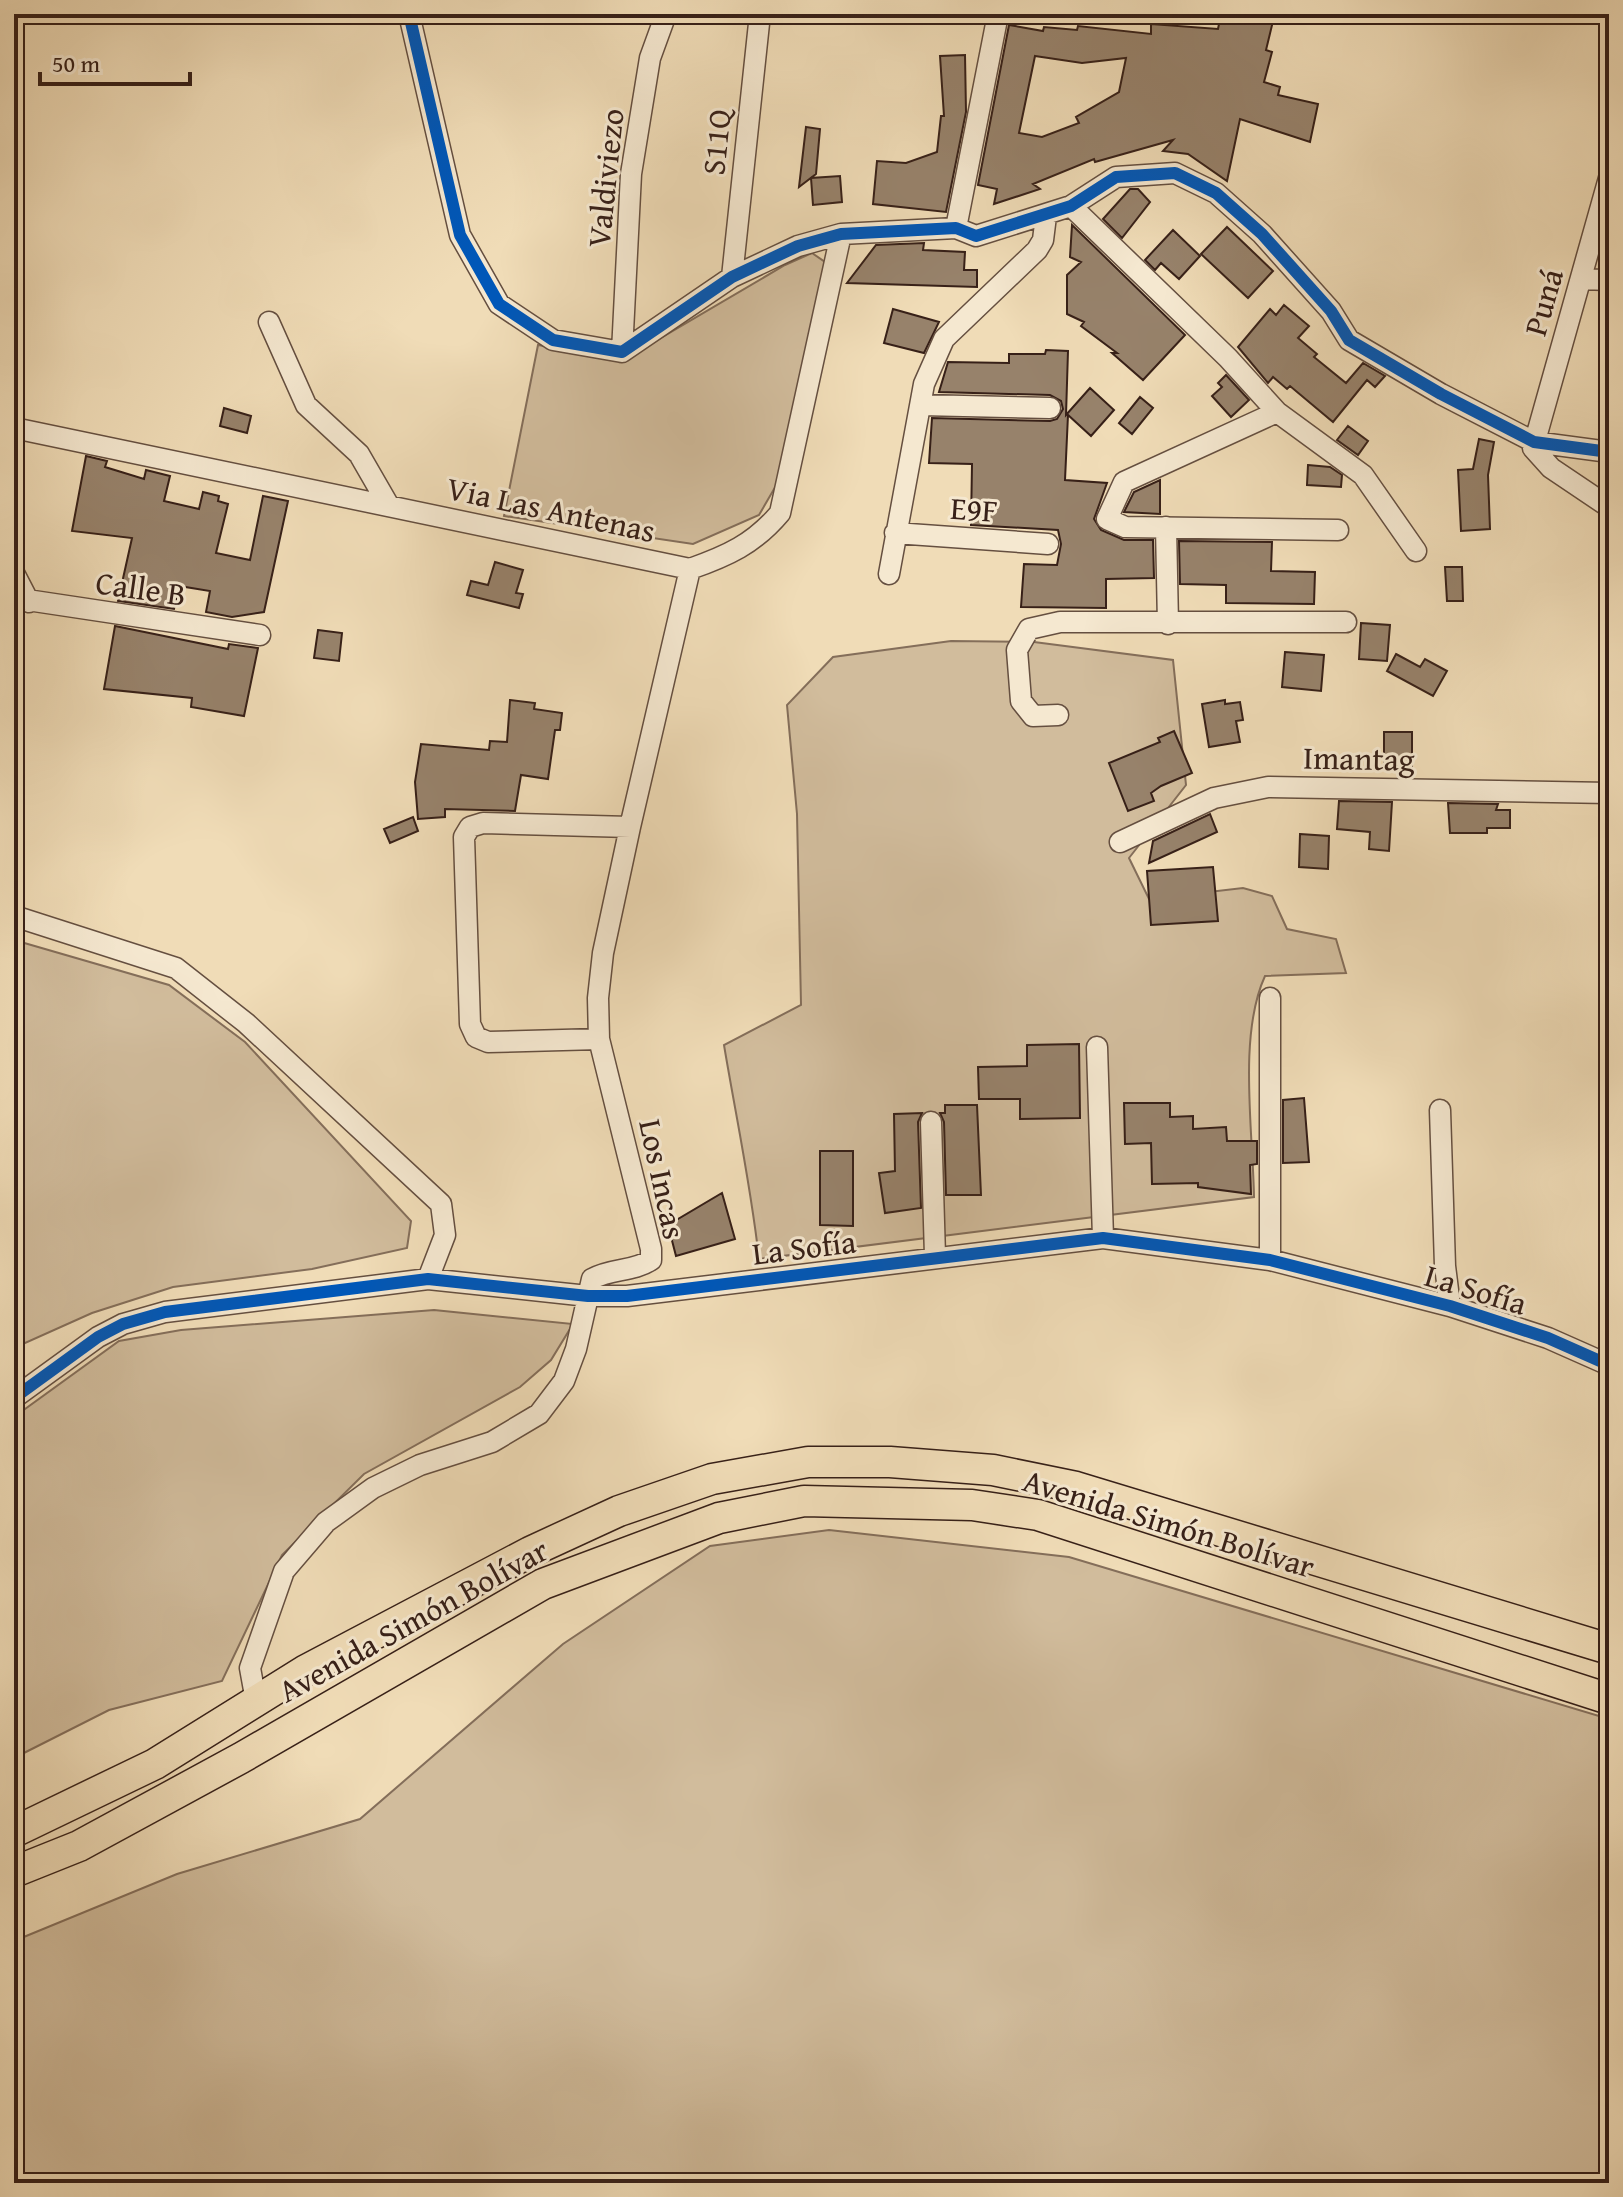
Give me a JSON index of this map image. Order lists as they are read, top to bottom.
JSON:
{
  "streets": {
    "highway": ["Avenida Simón Bolívar"],
    "street": [
      "S11Q",
      "Valdiviezo",
      "Puná",
      "Via Las Antenas",
      "E9F",
      "Calle B",
      "Imantag",
      "Los Incas",
      "La Sofía"
    ]
  },
  "crossings": [
    ["Via Las Antenas", "Los Incas"],
    ["Los Incas", "La Sofía"],
    ["Los Incas", "Avenida Simón Bolívar"]
  ],
  "scale_bar": "50 m"
}
